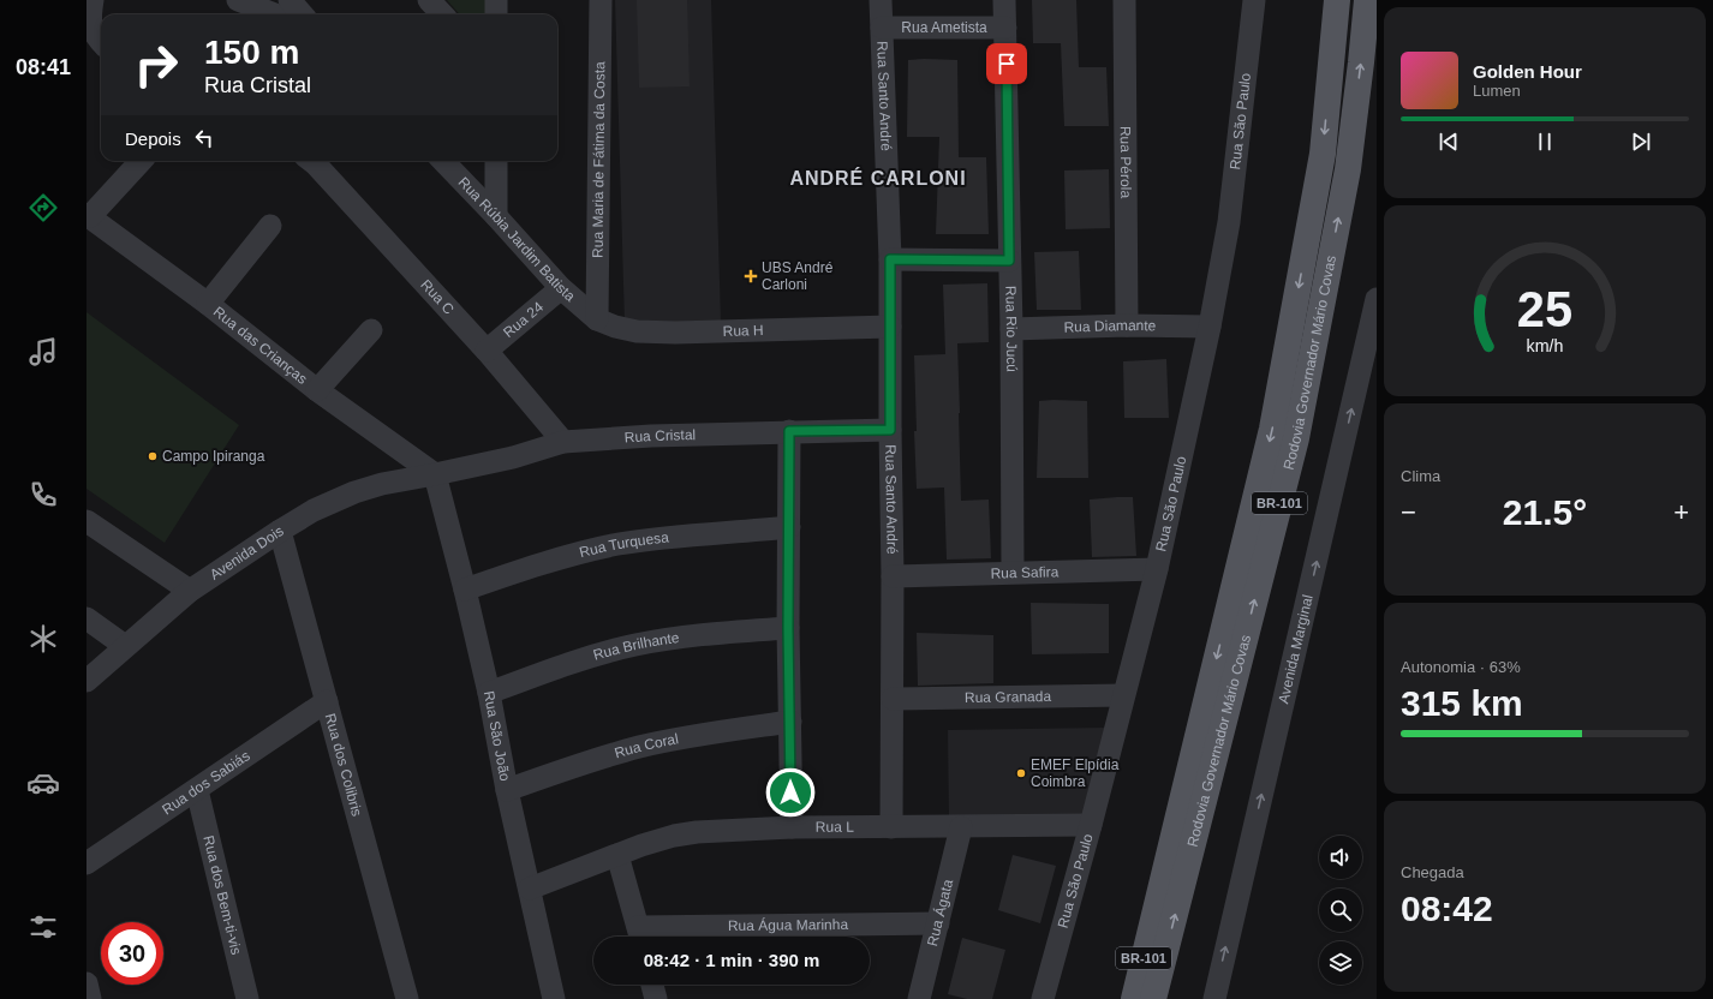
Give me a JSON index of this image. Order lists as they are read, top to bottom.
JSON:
{
  "streets": {
    "main road": ["Rodovia Governador Mário Covas", "BR-101"],
    "street": [
      "Rua Ametista",
      "Rua Santo André",
      "Rua São Paulo",
      "Rua Maria de Fátima da Costa",
      "Rua Pérola",
      "Rua Rúbia Jardim Batista",
      "Rua C",
      "Rua 24",
      "Rua Diamante",
      "Rua Rio Jucú",
      "Rua H",
      "Rua das Crianças",
      "Rua Cristal",
      "Rua Turquesa",
      "Avenida Dois",
      "Rua Safira",
      "Rua Brilhante",
      "Avenida Marginal",
      "Rua Granada",
      "Rua São João",
      "Rua Coral",
      "Rua dos Colibris",
      "Rua dos Sabiás",
      "Rua L",
      "Rua dos Bem-ti-vis",
      "Rua Ágata",
      "Rua Água Marinha"
    ]
  },
  "crossings": [
    ["Rua Ametista", "Rua Santo André"],
    ["Rua Ametista", "Rua Rio Jucú"],
    ["Rua Santo André", "Rua H"],
    ["Rua Santo André", "Rua Cristal"],
    ["Rua Santo André", "Rua Safira"],
    ["Rua Santo André", "Rua Granada"],
    ["Rua Santo André", "Rua L"],
    ["Rua São Paulo", "Rua Diamante"],
    ["Rua São Paulo", "Rua Safira"],
    ["Rua São Paulo", "Rua Granada"],
    ["Rua São Paulo", "Rua L"],
    ["Rua Maria de Fátima da Costa", "Rua Rúbia Jardim Batista"],
    ["Rua Maria de Fátima da Costa", "Rua H"],
    ["Rua Pérola", "Rua Diamante"],
    ["Rua Rúbia Jardim Batista", "Rua 24"],
    ["Rua Rúbia Jardim Batista", "Rua H"],
    ["Rua C", "Rua 24"],
    ["Rua C", "Rua Cristal"],
    ["Rua Diamante", "Rua Rio Jucú"],
    ["Rua Rio Jucú", "Rua Safira"],
    ["Rua das Crianças", "Rua Cristal"],
    ["Rua das Crianças", "Avenida Dois"],
    ["Rua das Crianças", "Rua São João"],
    ["Rua Cristal", "Avenida Dois"],
    ["Rua Cristal", "Rua São João"],
    ["Rua Turquesa", "Rua São João"],
    ["Avenida Dois", "Rua São João"],
    ["Avenida Dois", "Rua dos Colibris"],
    ["Rua Brilhante", "Rua São João"],
    ["Rua São João", "Rua Coral"],
    ["Rua São João", "Rua L"],
    ["Rua dos Colibris", "Rua dos Sabiás"],
    ["Rua dos Sabiás", "Rua dos Bem-ti-vis"],
    ["Rua L", "Rua Ágata"],
    ["Rua Ágata", "Rua Água Marinha"]
  ],
  "one_way": ["Avenida Marginal"],
  "districts": ["ANDRÉ CARLONI"],
  "places": {
    "health": ["UBS André Carloni"],
    "other": ["Campo Ipiranga", "EMEF Elpídia Coimbra"]
  },
  "page": {
    "tabs": "08:41",
    "turn": ["150 m", "Rua Cristal"],
    "song": ["Golden Hour", "Lumen"],
    "then": "Depois",
    "tile": [
      "Clima",
      ["Autonomia · 63%", "315 km"],
      ["Chegada", "08:42"]
    ],
    "heat": ["−", "21.5°", "+"],
    "limit": "30",
    "trip": "08:42 · 1 min · 390 m",
    "gauge": ["25", "km/h"]
  }
}
